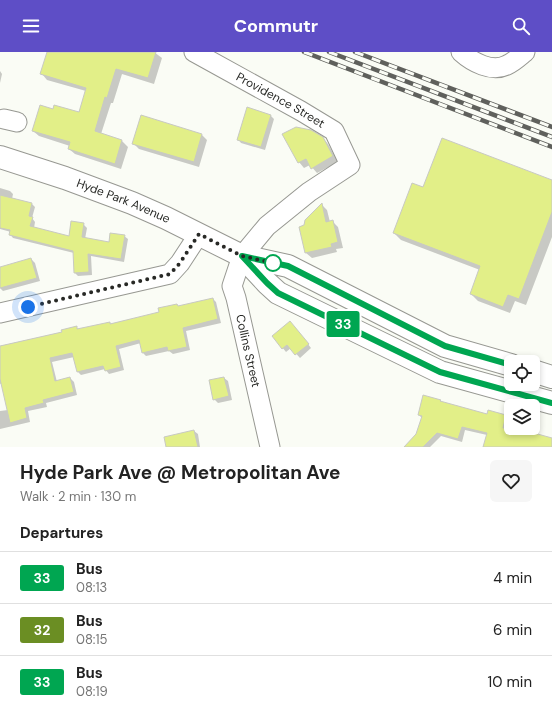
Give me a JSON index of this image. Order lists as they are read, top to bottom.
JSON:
{
  "streets": {
    "main road": ["Hyde Park Avenue"],
    "street": ["Providence Street", "Collins Street"]
  },
  "crossings": [
    ["Providence Street", "Hyde Park Avenue"],
    ["Providence Street", "Collins Street"],
    ["Hyde Park Avenue", "Collins Street"]
  ],
  "lines": ["bus line 33"],
  "page": {
    "header": "Commutr",
    "on_map": "33",
    "heading": [
      ["Hyde Park Ave @ Metropolitan Ave", "Walk · 2 min · 130 m"],
      "Departures"
    ],
    "list": [
      {
        "mark": "33",
        "name": "Bus",
        "note": "08:13",
        "value": "4 min"
      },
      {
        "mark": "32",
        "name": "Bus",
        "note": "08:15",
        "value": "6 min"
      },
      {
        "mark": "33",
        "name": "Bus",
        "note": "08:19",
        "value": "10 min"
      }
    ]
  }
}
